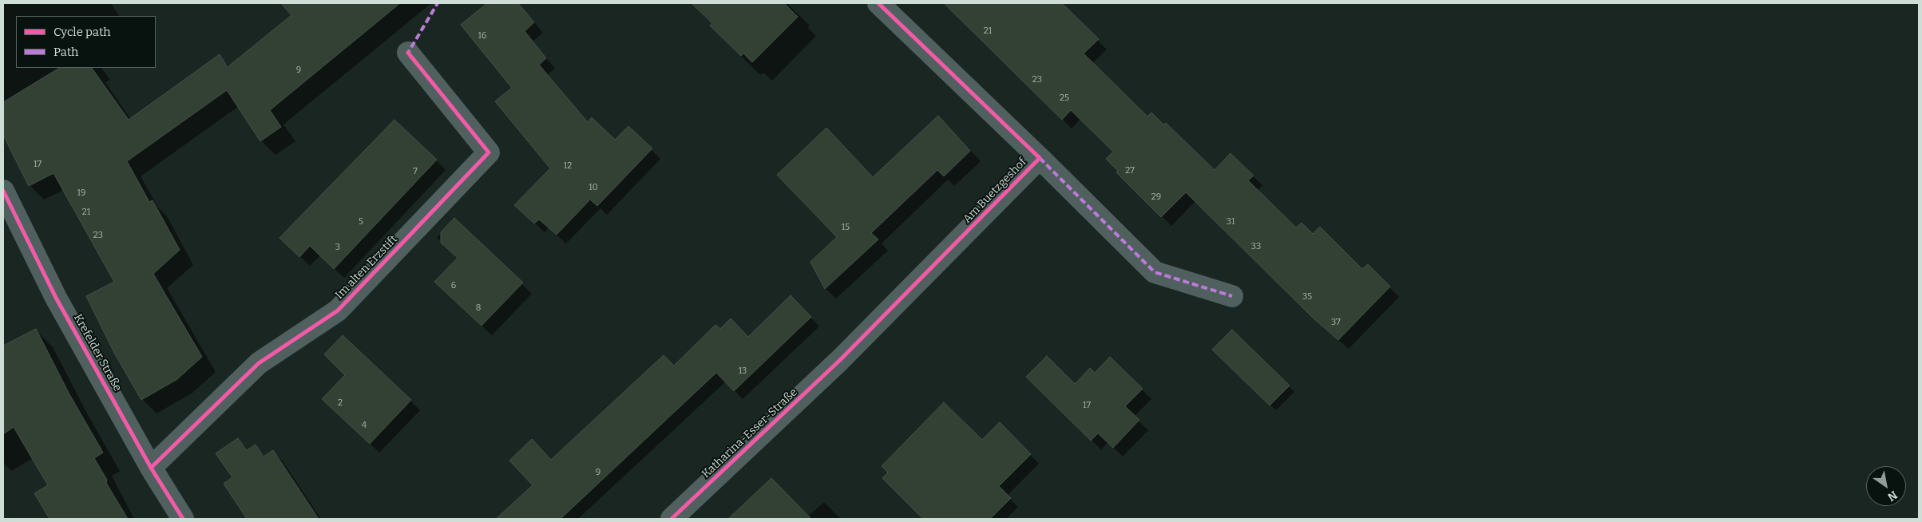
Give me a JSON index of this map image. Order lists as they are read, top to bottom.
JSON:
{
  "streets": {
    "street": [
      "Am Buetzgeshof",
      "Im alten Erzstift",
      "Krefelder Straße",
      "Katharina-Esser-Straße"
    ]
  },
  "crossings": [
    ["Am Buetzgeshof", "Katharina-Esser-Straße"],
    ["Im alten Erzstift", "Krefelder Straße"]
  ],
  "house_numbers": [
    "21",
    "16",
    "9",
    "23",
    "25",
    "17",
    "12",
    "27",
    "7",
    "10",
    "19",
    "29",
    "21",
    "5",
    "31",
    "15",
    "23",
    "33",
    "3",
    "6",
    "35",
    "8",
    "37",
    "13",
    "2",
    "17",
    "4",
    "9"
  ],
  "legend": ["Cycle path", "Path"],
  "north": "bottom right"
}
